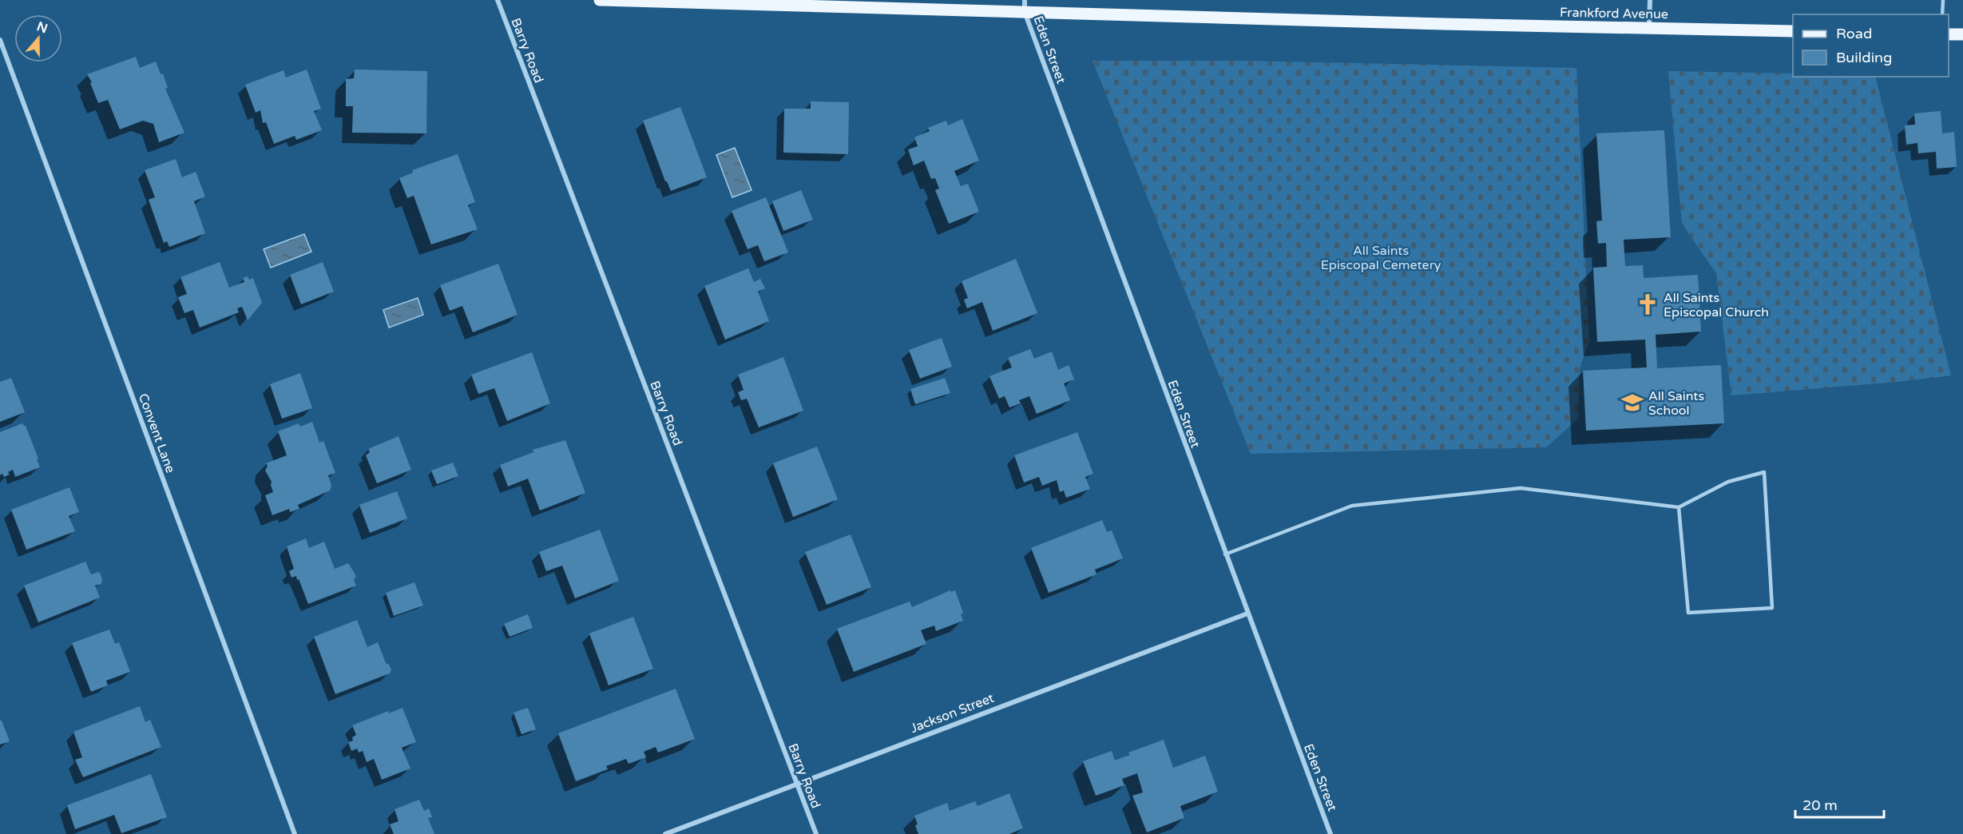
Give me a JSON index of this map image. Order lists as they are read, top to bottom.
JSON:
{
  "streets": {
    "main road": ["Frankford Avenue"],
    "street": [
      "Eden Street",
      "Barry Road",
      "Convent Lane",
      "Jackson Street"
    ]
  },
  "crossings": [
    ["Frankford Avenue", "Eden Street"],
    ["Eden Street", "Jackson Street"],
    ["Barry Road", "Jackson Street"]
  ],
  "parks": ["All Saints Episcopal Cemetery"],
  "places": {
    "church": ["All Saints Episcopal Church"],
    "school or university": ["All Saints School"]
  },
  "legend": ["Road", "Building"],
  "scale_bar": "20 m",
  "north": "top"
}
